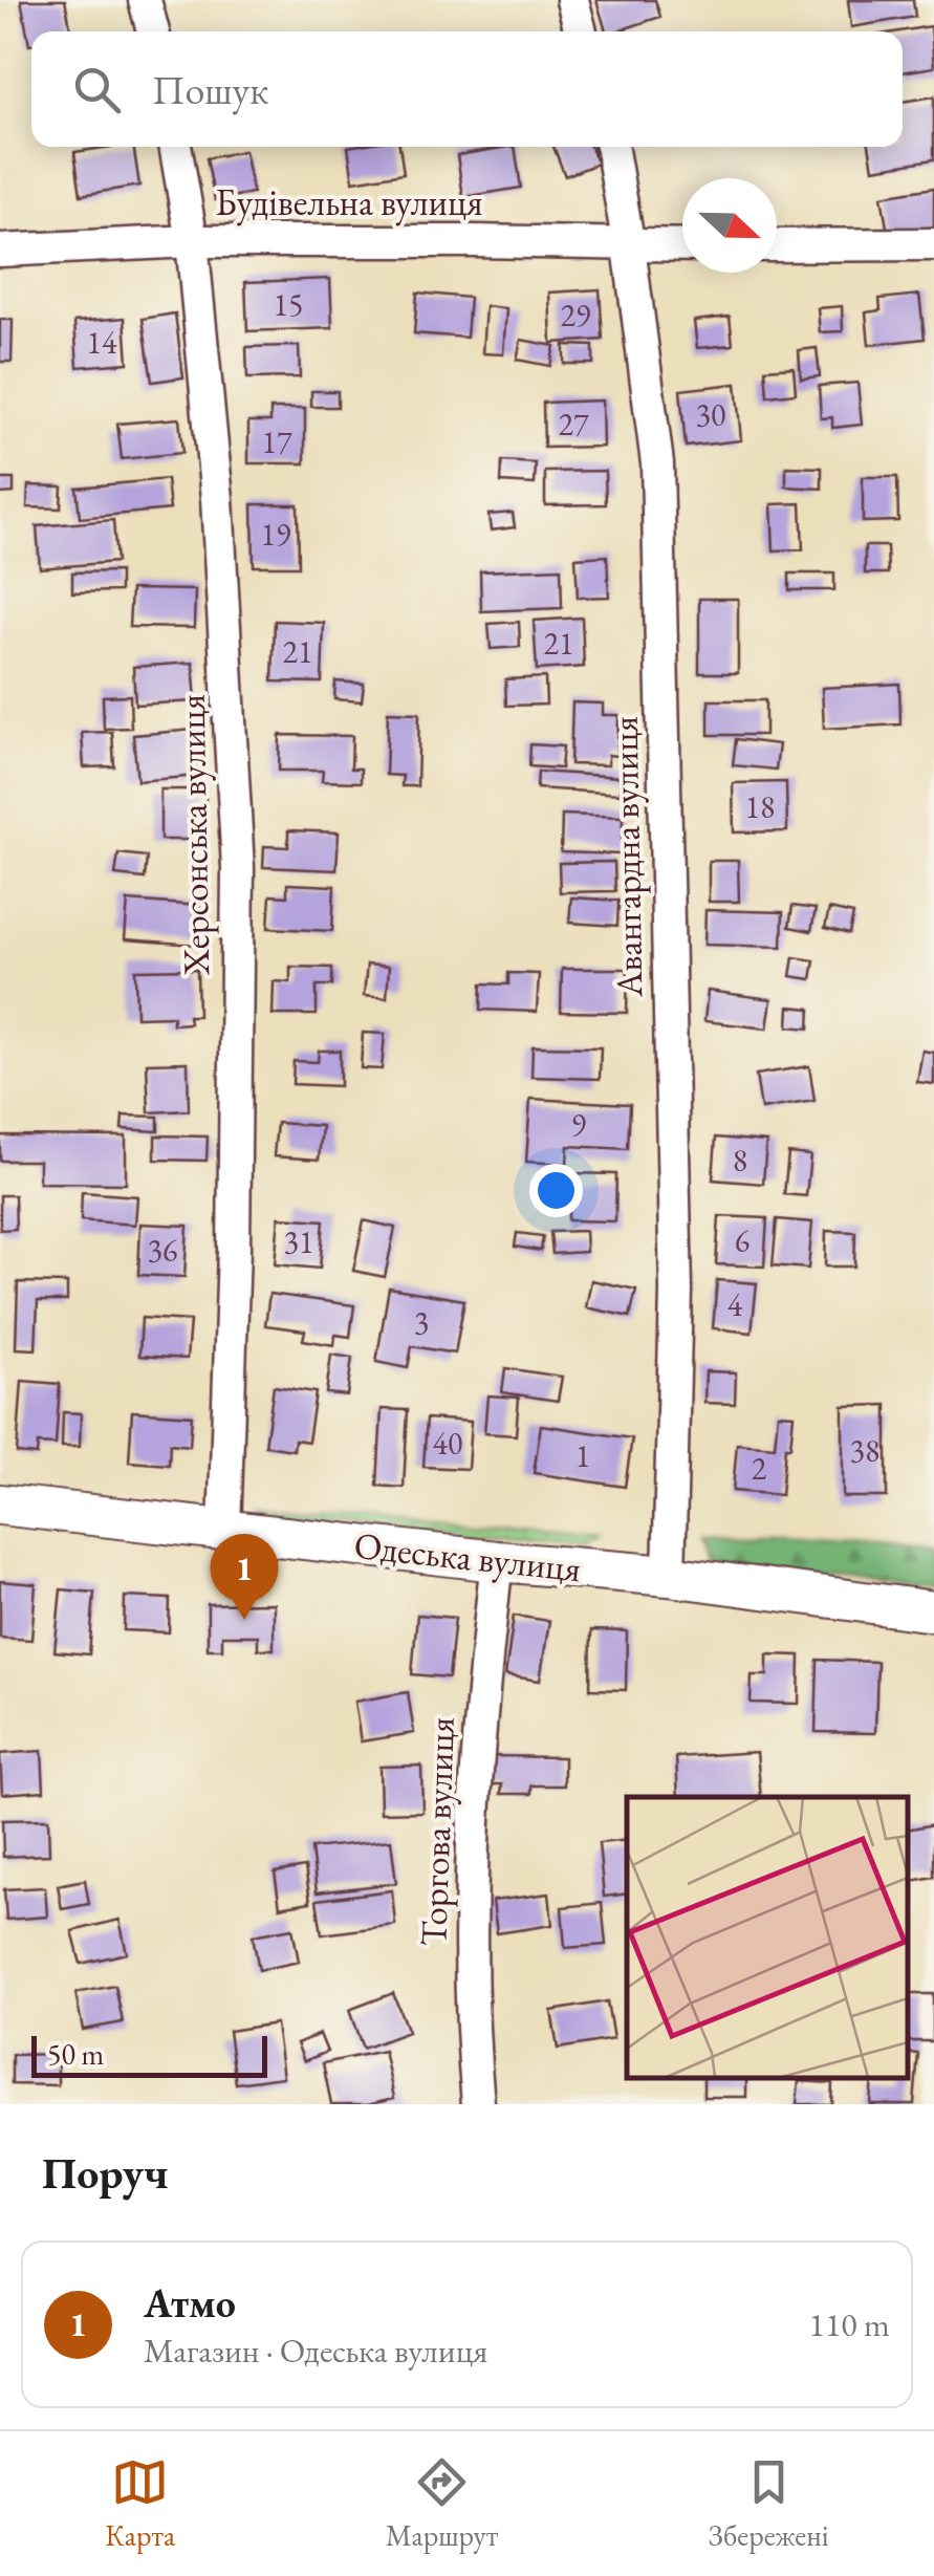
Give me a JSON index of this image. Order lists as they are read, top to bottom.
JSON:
{
  "streets": {
    "main road": ["Одеська вулиця"],
    "street": [
      "Будівельна вулиця",
      "Херсонська вулиця",
      "Авангардна вулиця",
      "Торгова вулиця"
    ]
  },
  "crossings": [
    ["Будівельна вулиця", "Херсонська вулиця"],
    ["Будівельна вулиця", "Авангардна вулиця"],
    ["Херсонська вулиця", "Одеська вулиця"],
    ["Авангардна вулиця", "Одеська вулиця"],
    ["Одеська вулиця", "Торгова вулиця"]
  ],
  "house_numbers": [
    "15",
    "29",
    "14",
    "30",
    "27",
    "17",
    "19",
    "21",
    "21",
    "18",
    "9",
    "8",
    "6",
    "31",
    "36",
    "4",
    "3",
    "40",
    "38",
    "1",
    "2"
  ],
  "scale_bar": "50 m",
  "north": "right",
  "page": {
    "search": "Пошук",
    "pins": "1",
    "scale": "50 m",
    "heading": "Поруч",
    "list": [
      {
        "mark": "1",
        "name": "Атмо",
        "note": "Магазин · Одеська вулиця",
        "value": "110 m"
      }
    ],
    "nav": ["Карта", "Маршрут", "Збережені"]
  }
}
